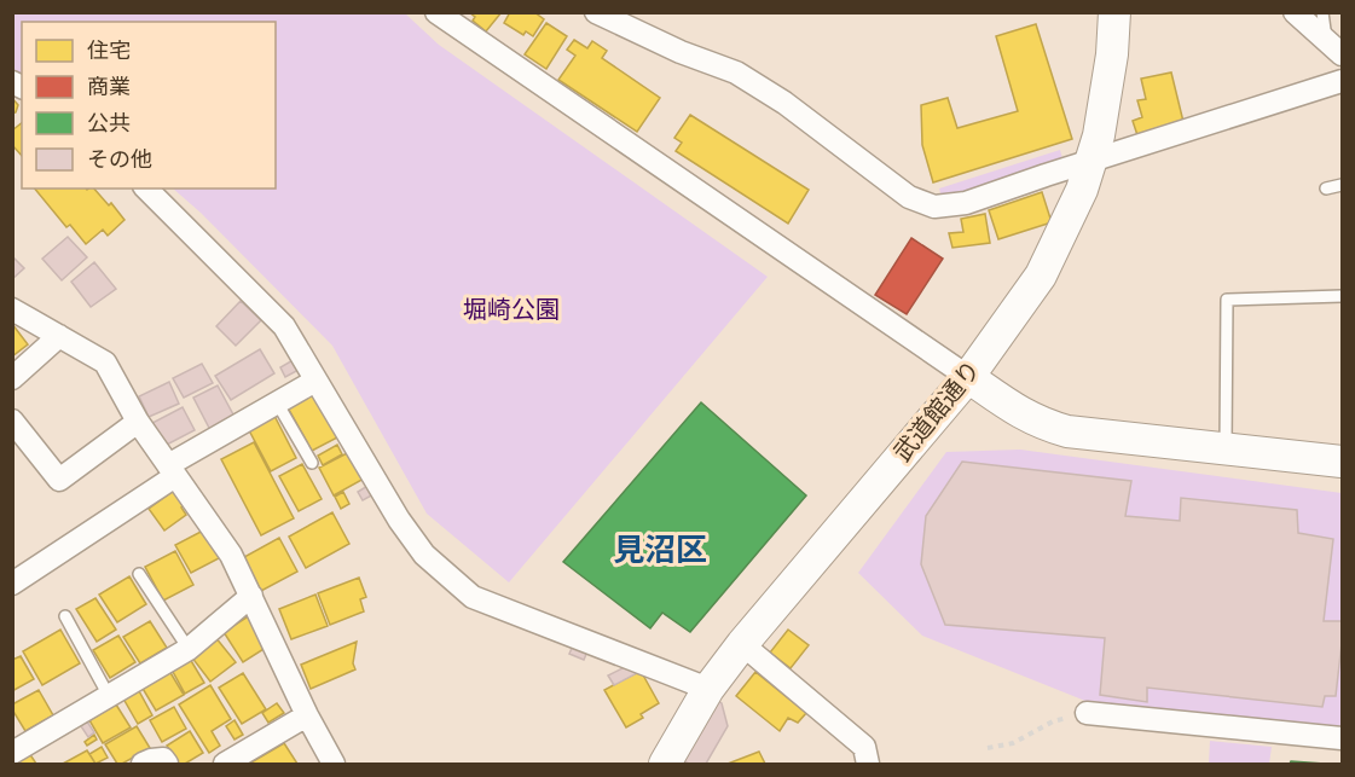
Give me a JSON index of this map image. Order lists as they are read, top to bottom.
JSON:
{
  "streets": {
    "street": ["武道館通り"]
  },
  "districts": ["見沼区"],
  "parks": ["堀崎公園"],
  "legend": [
    "住宅",
    "商業",
    "公共",
    "その他"
  ]
}
